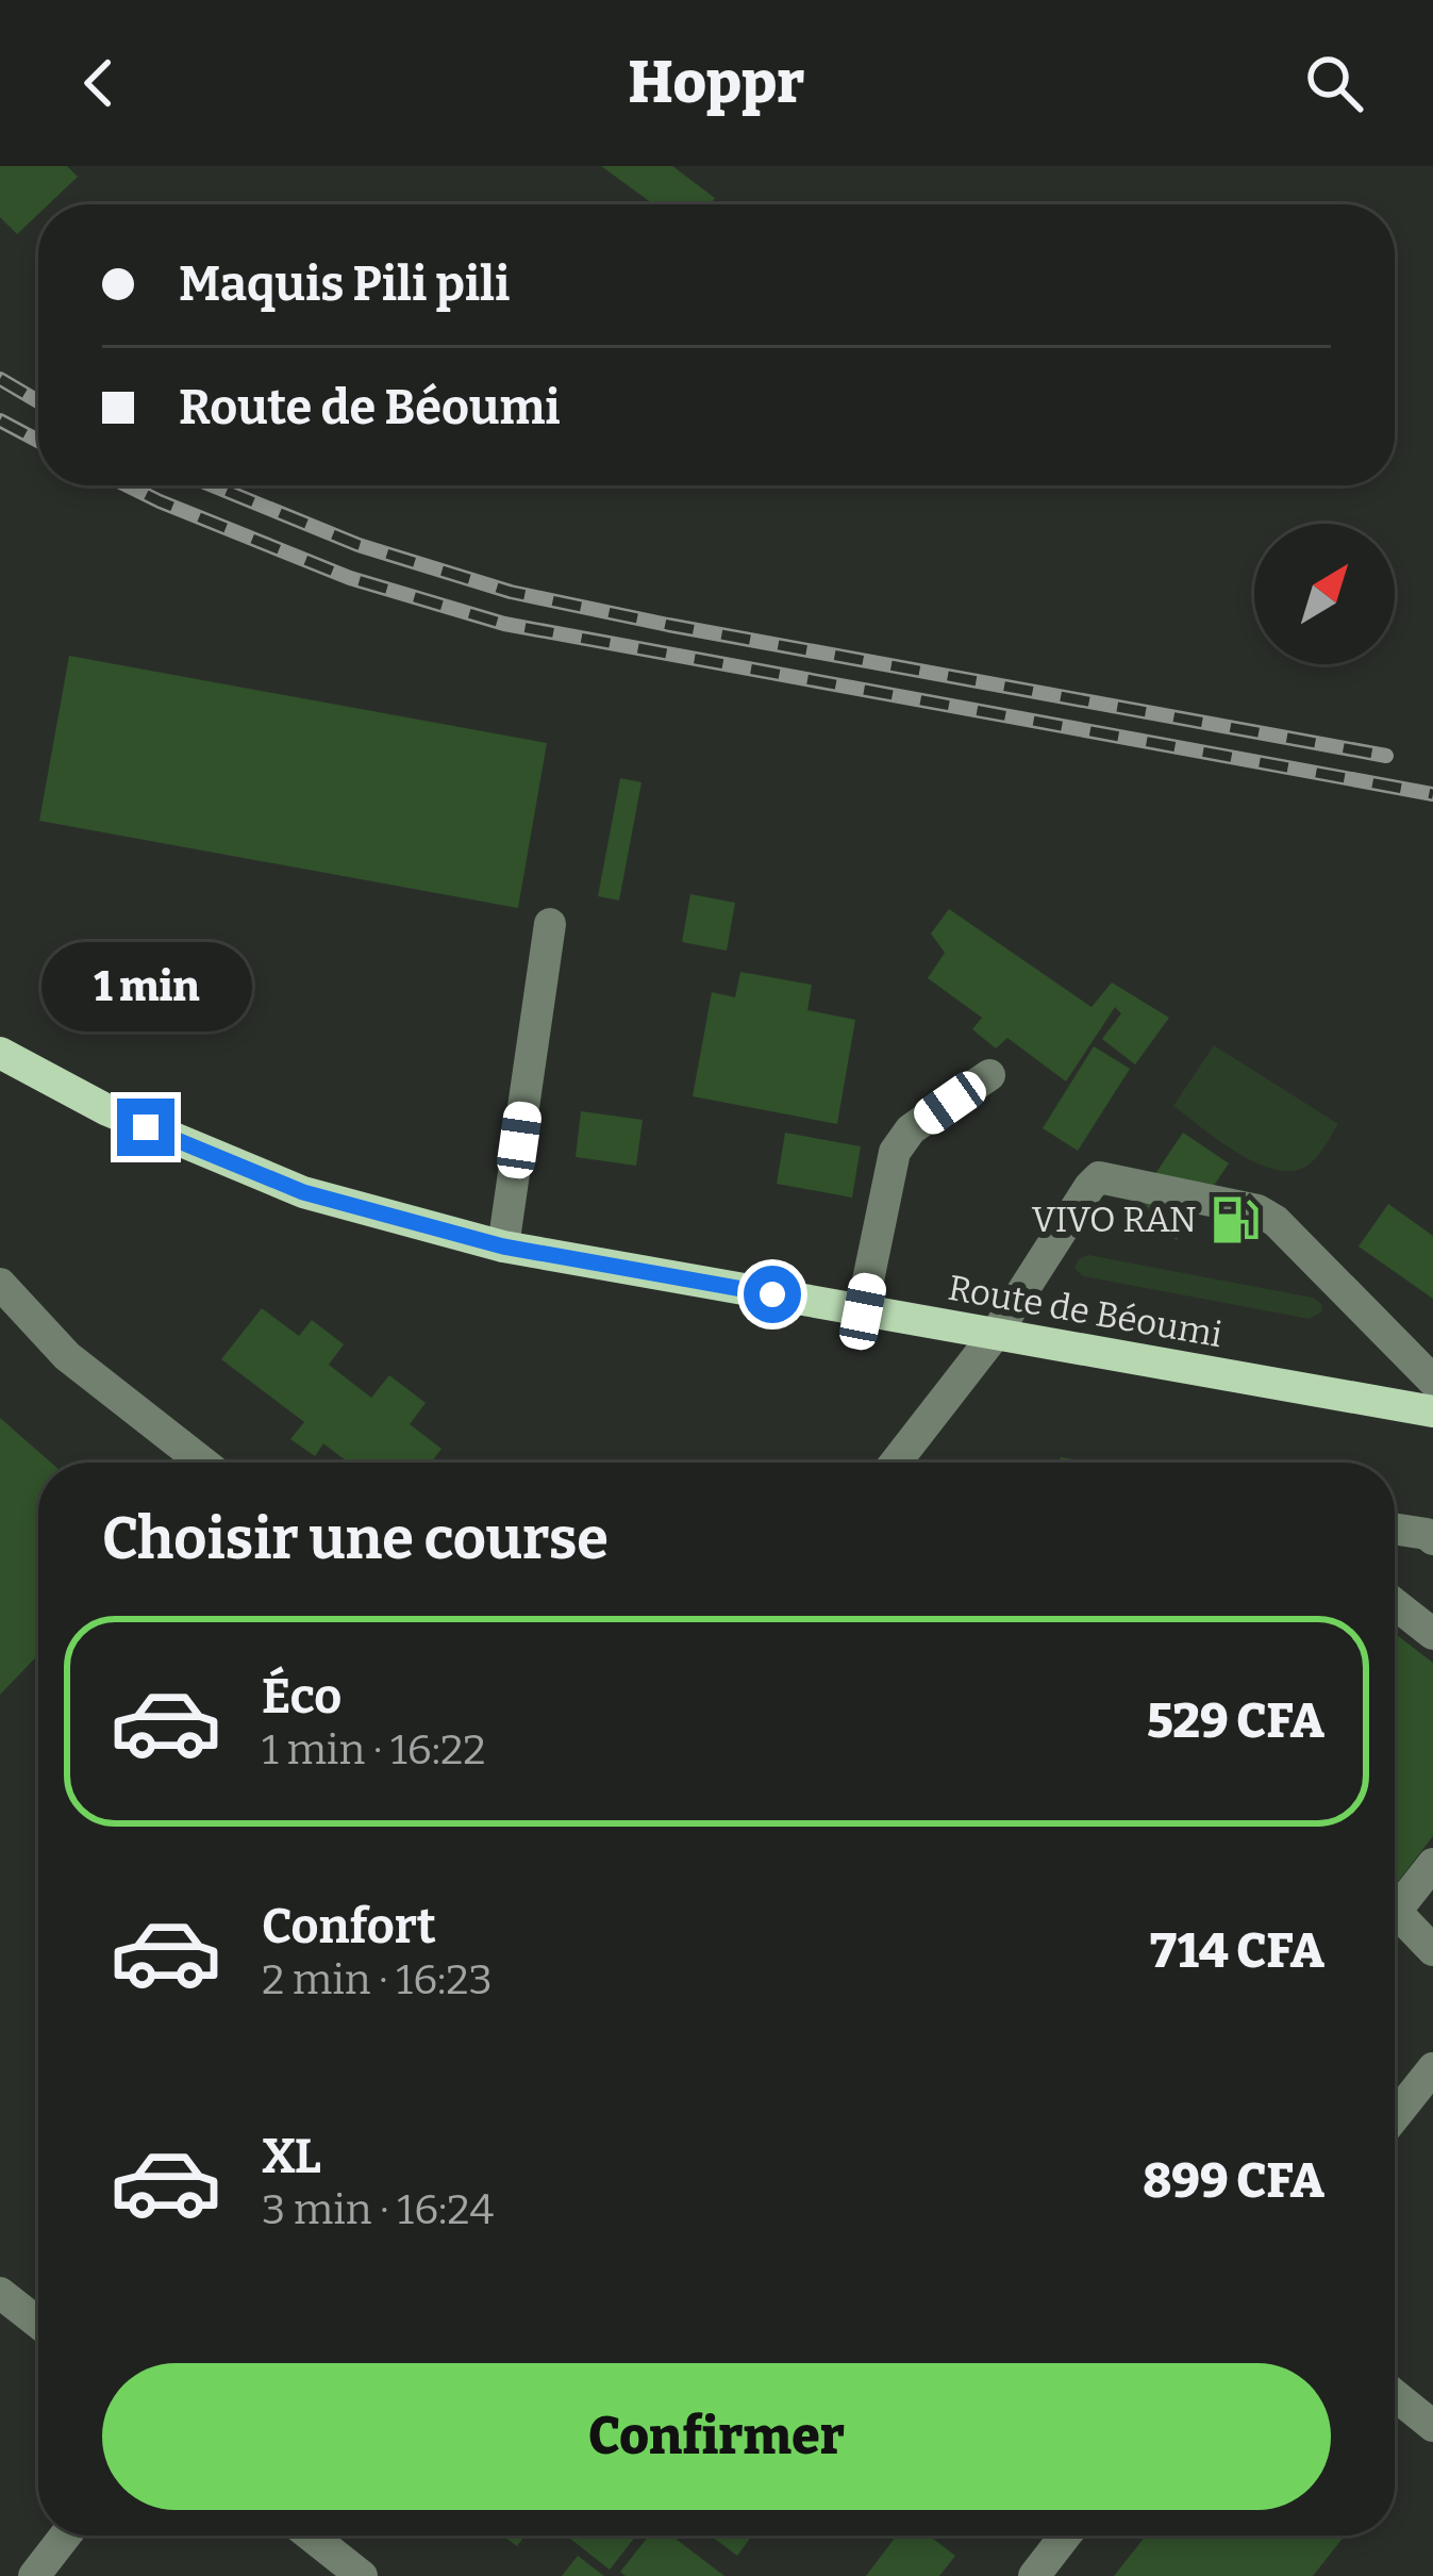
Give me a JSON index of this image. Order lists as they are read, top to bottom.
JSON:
{
  "streets": {
    "main road": ["Route de Béoumi"]
  },
  "places": {
    "fuel station": ["VIVO RAN"]
  },
  "north": "top right",
  "page": {
    "header": "Hoppr",
    "banner": ["Maquis Pili pili", "Route de Béoumi"],
    "bubble": "1 min",
    "heading": "Choisir une course",
    "list": [
      {
        "name": "Éco",
        "note": "1 min · 16:22",
        "value": "529 CFA"
      },
      {
        "name": "Confort",
        "note": "2 min · 16:23",
        "value": "714 CFA"
      },
      {
        "name": "XL",
        "note": "3 min · 16:24",
        "value": "899 CFA"
      }
    ],
    "buttons": "Confirmer"
  }
}
